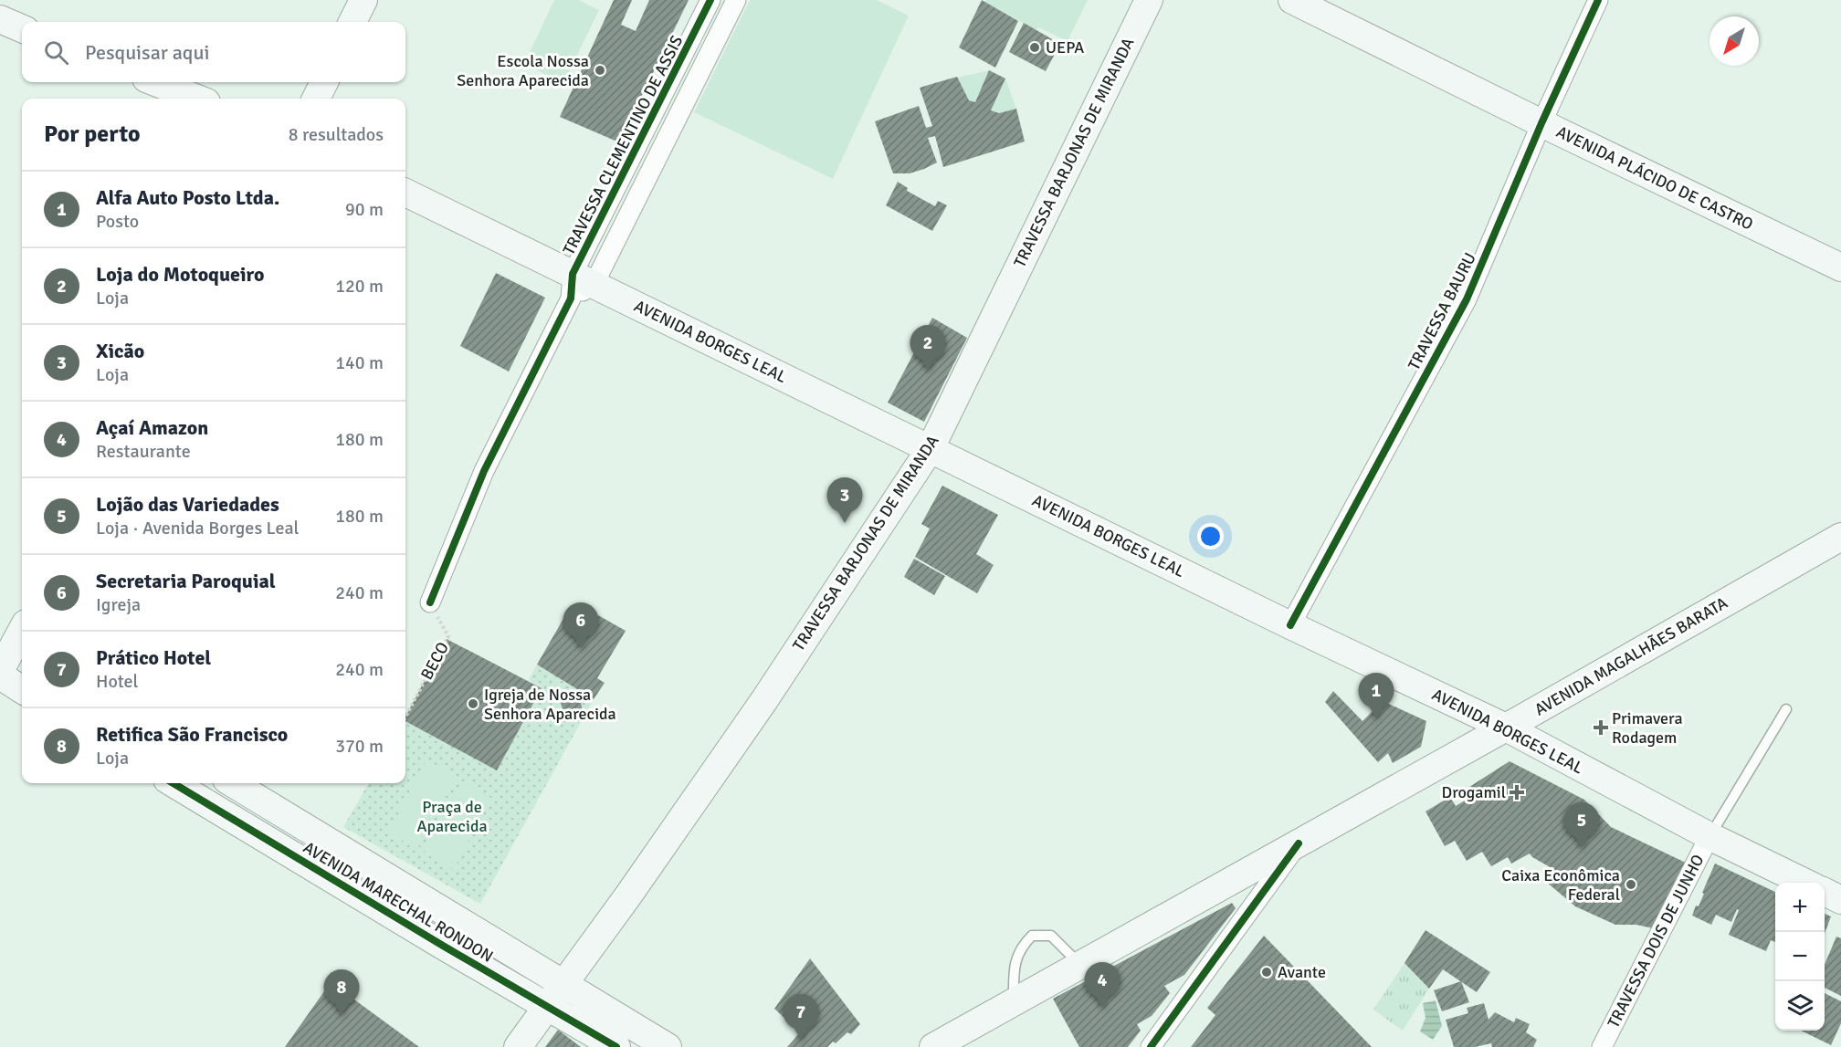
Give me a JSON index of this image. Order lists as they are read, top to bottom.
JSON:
{
  "streets": {
    "main road": [
      "TRAVESSA BARJONAS DE MIRANDA",
      "AVENIDA PLÁCIDO DE CASTRO",
      "AVENIDA BORGES LEAL",
      "AVENIDA MAGALHÃES BARATA",
      "AVENIDA MARECHAL RONDON"
    ],
    "street": ["TRAVESSA CLEMENTINO DE ASSIS", "TRAVESSA BAURU", "TRAVESSA DOIS DE JUNHO"],
    "path": ["BECO"]
  },
  "crossings": [
    ["TRAVESSA CLEMENTINO DE ASSIS", "AVENIDA BORGES LEAL"],
    ["TRAVESSA CLEMENTINO DE ASSIS", "BECO"],
    ["TRAVESSA BARJONAS DE MIRANDA", "AVENIDA BORGES LEAL"],
    ["TRAVESSA BARJONAS DE MIRANDA", "AVENIDA MARECHAL RONDON"],
    ["AVENIDA PLÁCIDO DE CASTRO", "TRAVESSA BAURU"],
    ["TRAVESSA BAURU", "AVENIDA BORGES LEAL"],
    ["AVENIDA BORGES LEAL", "AVENIDA MAGALHÃES BARATA"],
    ["AVENIDA BORGES LEAL", "TRAVESSA DOIS DE JUNHO"]
  ],
  "parks": ["Praça de Aparecida"],
  "places": {
    "other": [
      "UEPA",
      "Escola Nossa Senhora Aparecida",
      "Igreja de Nossa Senhora Aparecida",
      "Caixa Econômica Federal",
      "Avante"
    ],
    "health": ["Primavera Rodagem", "Drogamil"]
  },
  "north": "bottom left",
  "page": {
    "search": "Pesquisar aqui",
    "heading": ["Por perto", "8 resultados"],
    "list": [
      {
        "mark": "1",
        "name": "Alfa Auto Posto Ltda.",
        "note": "Posto",
        "value": "90 m"
      },
      {
        "mark": "2",
        "name": "Loja do Motoqueiro",
        "note": "Loja",
        "value": "120 m"
      },
      {
        "mark": "3",
        "name": "Xicão",
        "note": "Loja",
        "value": "140 m"
      },
      {
        "mark": "4",
        "name": "Açaí Amazon",
        "note": "Restaurante",
        "value": "180 m"
      },
      {
        "mark": "5",
        "name": "Lojão das Variedades",
        "note": "Loja · Avenida Borges Leal",
        "value": "180 m"
      },
      {
        "mark": "6",
        "name": "Secretaria Paroquial",
        "note": "Igreja",
        "value": "240 m"
      },
      {
        "mark": "7",
        "name": "Prático Hotel",
        "note": "Hotel",
        "value": "240 m"
      },
      {
        "mark": "8",
        "name": "Retifica São Francisco",
        "note": "Loja",
        "value": "370 m"
      }
    ],
    "pins": [
      "2",
      "3",
      "6",
      "1",
      "5",
      "4",
      "8",
      "7"
    ],
    "map_buttons": ["+", "−"]
  }
}
